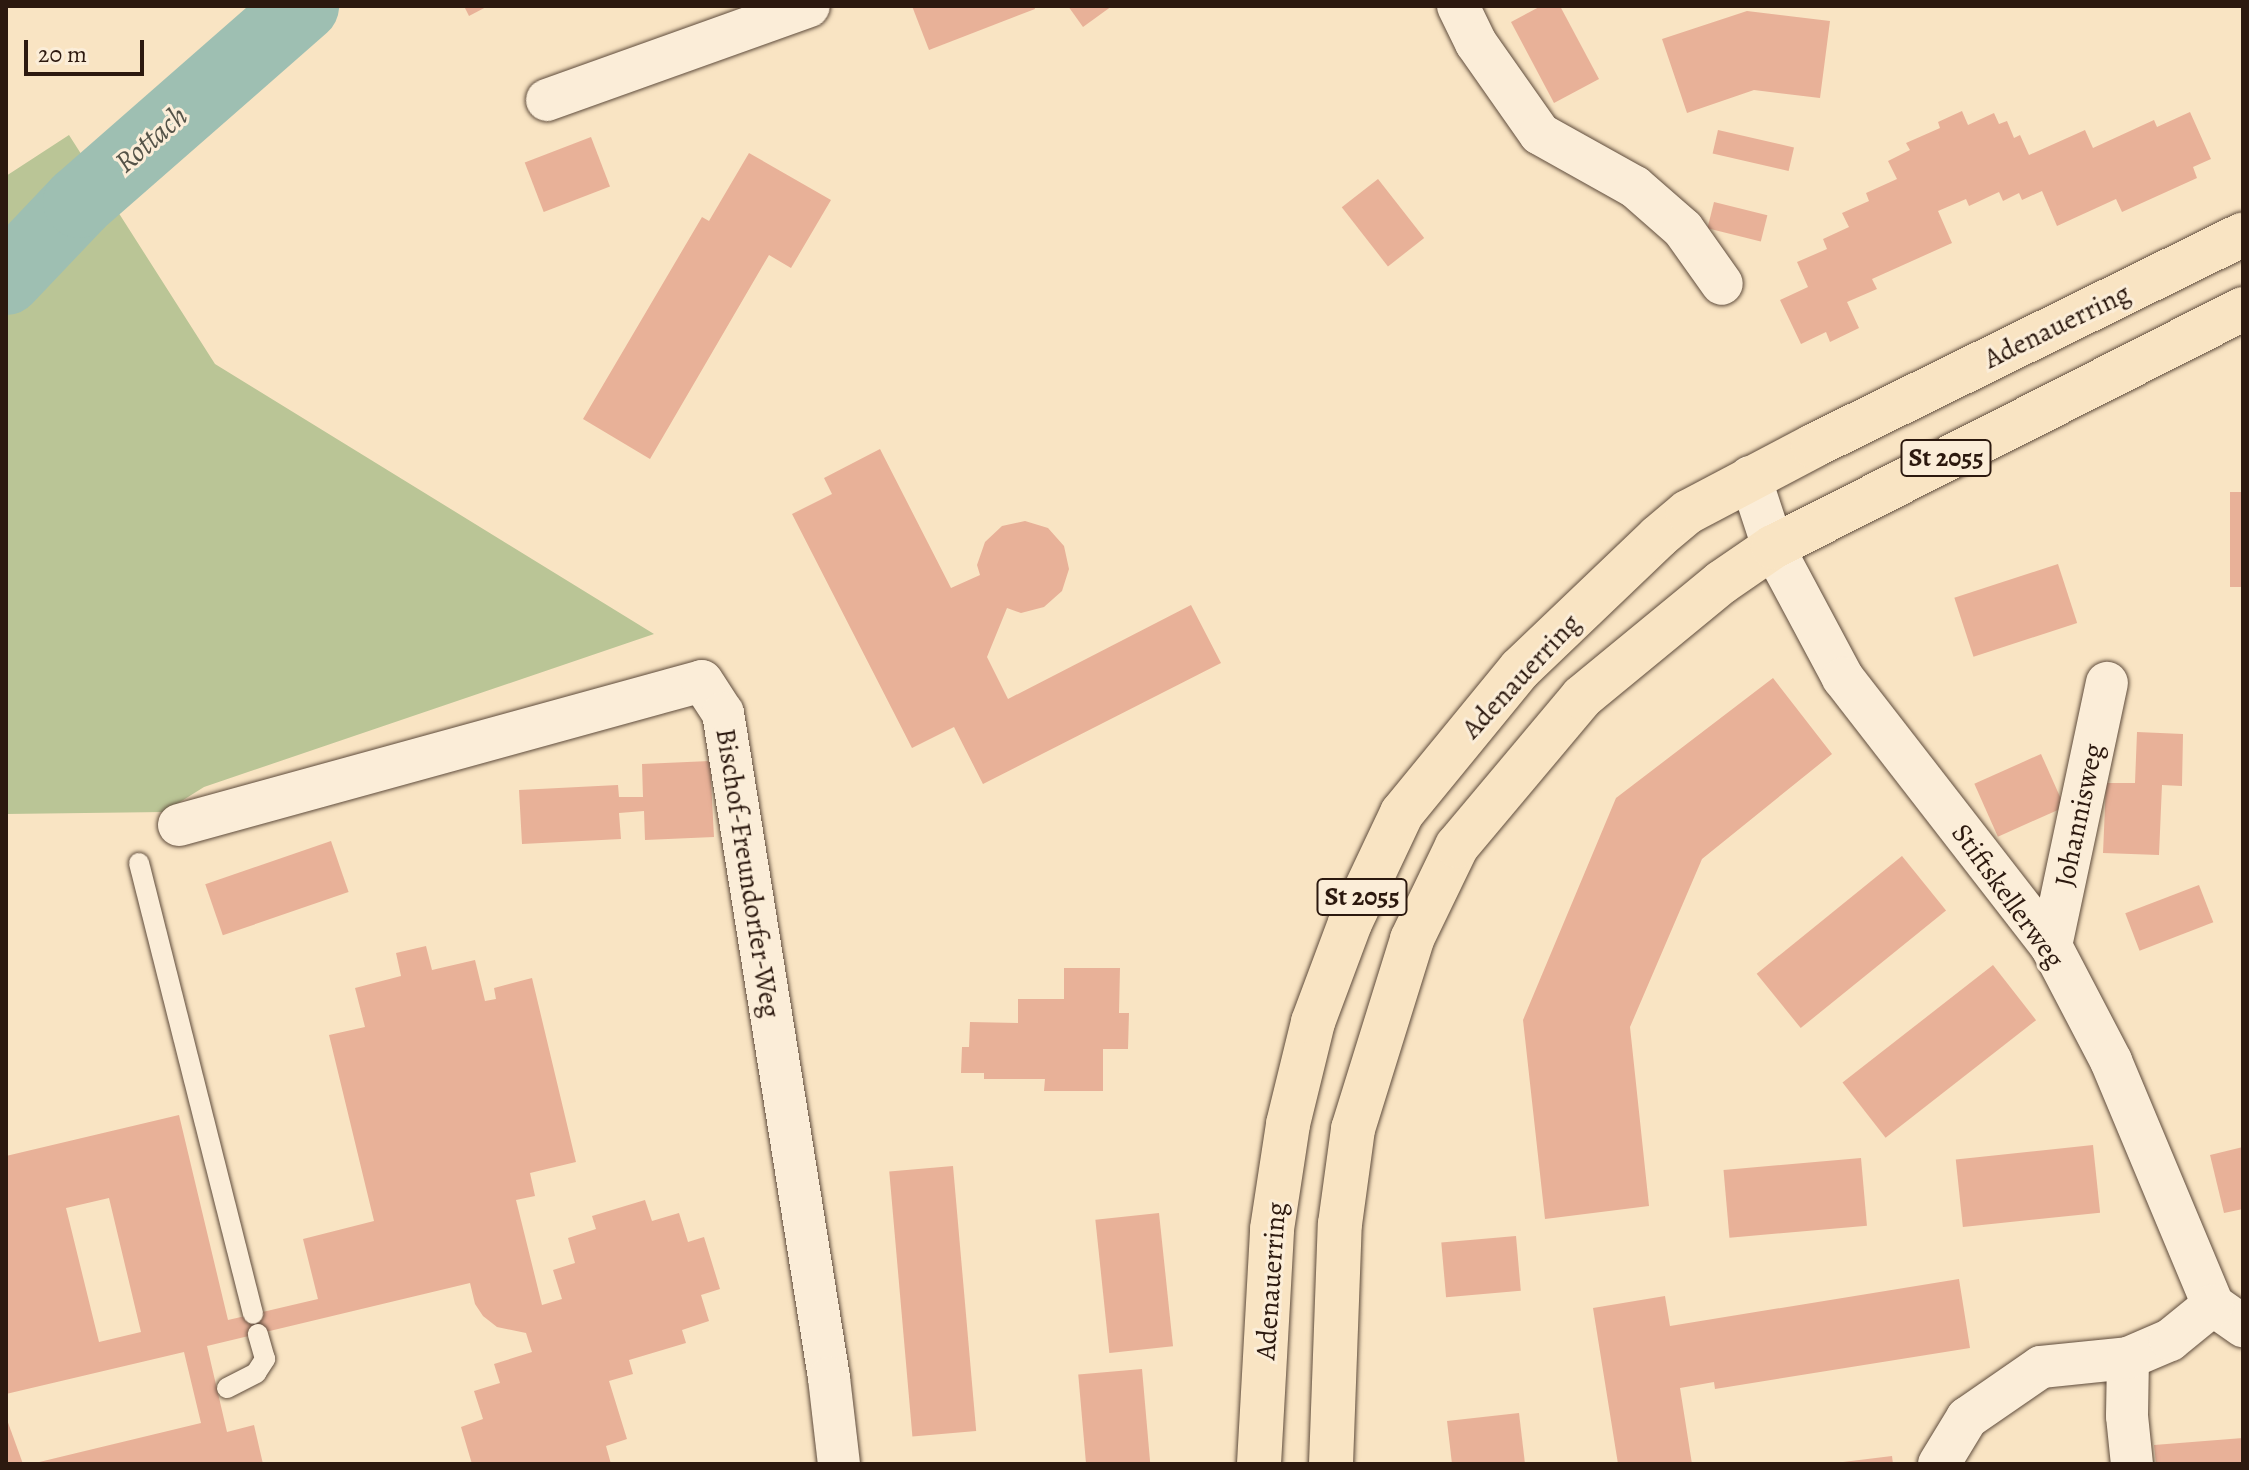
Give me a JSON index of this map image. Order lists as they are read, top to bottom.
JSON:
{
  "streets": {
    "main road": ["Adenauerring", "St 2055"],
    "street": ["Johannisweg", "Bischof-Freundorfer-Weg", "Stiftskellerweg"]
  },
  "crossings": [
    ["Adenauerring", "Stiftskellerweg"],
    ["St 2055", "Stiftskellerweg"],
    ["Johannisweg", "Stiftskellerweg"]
  ],
  "water": ["Rottach"],
  "scale_bar": "20 m"
}
